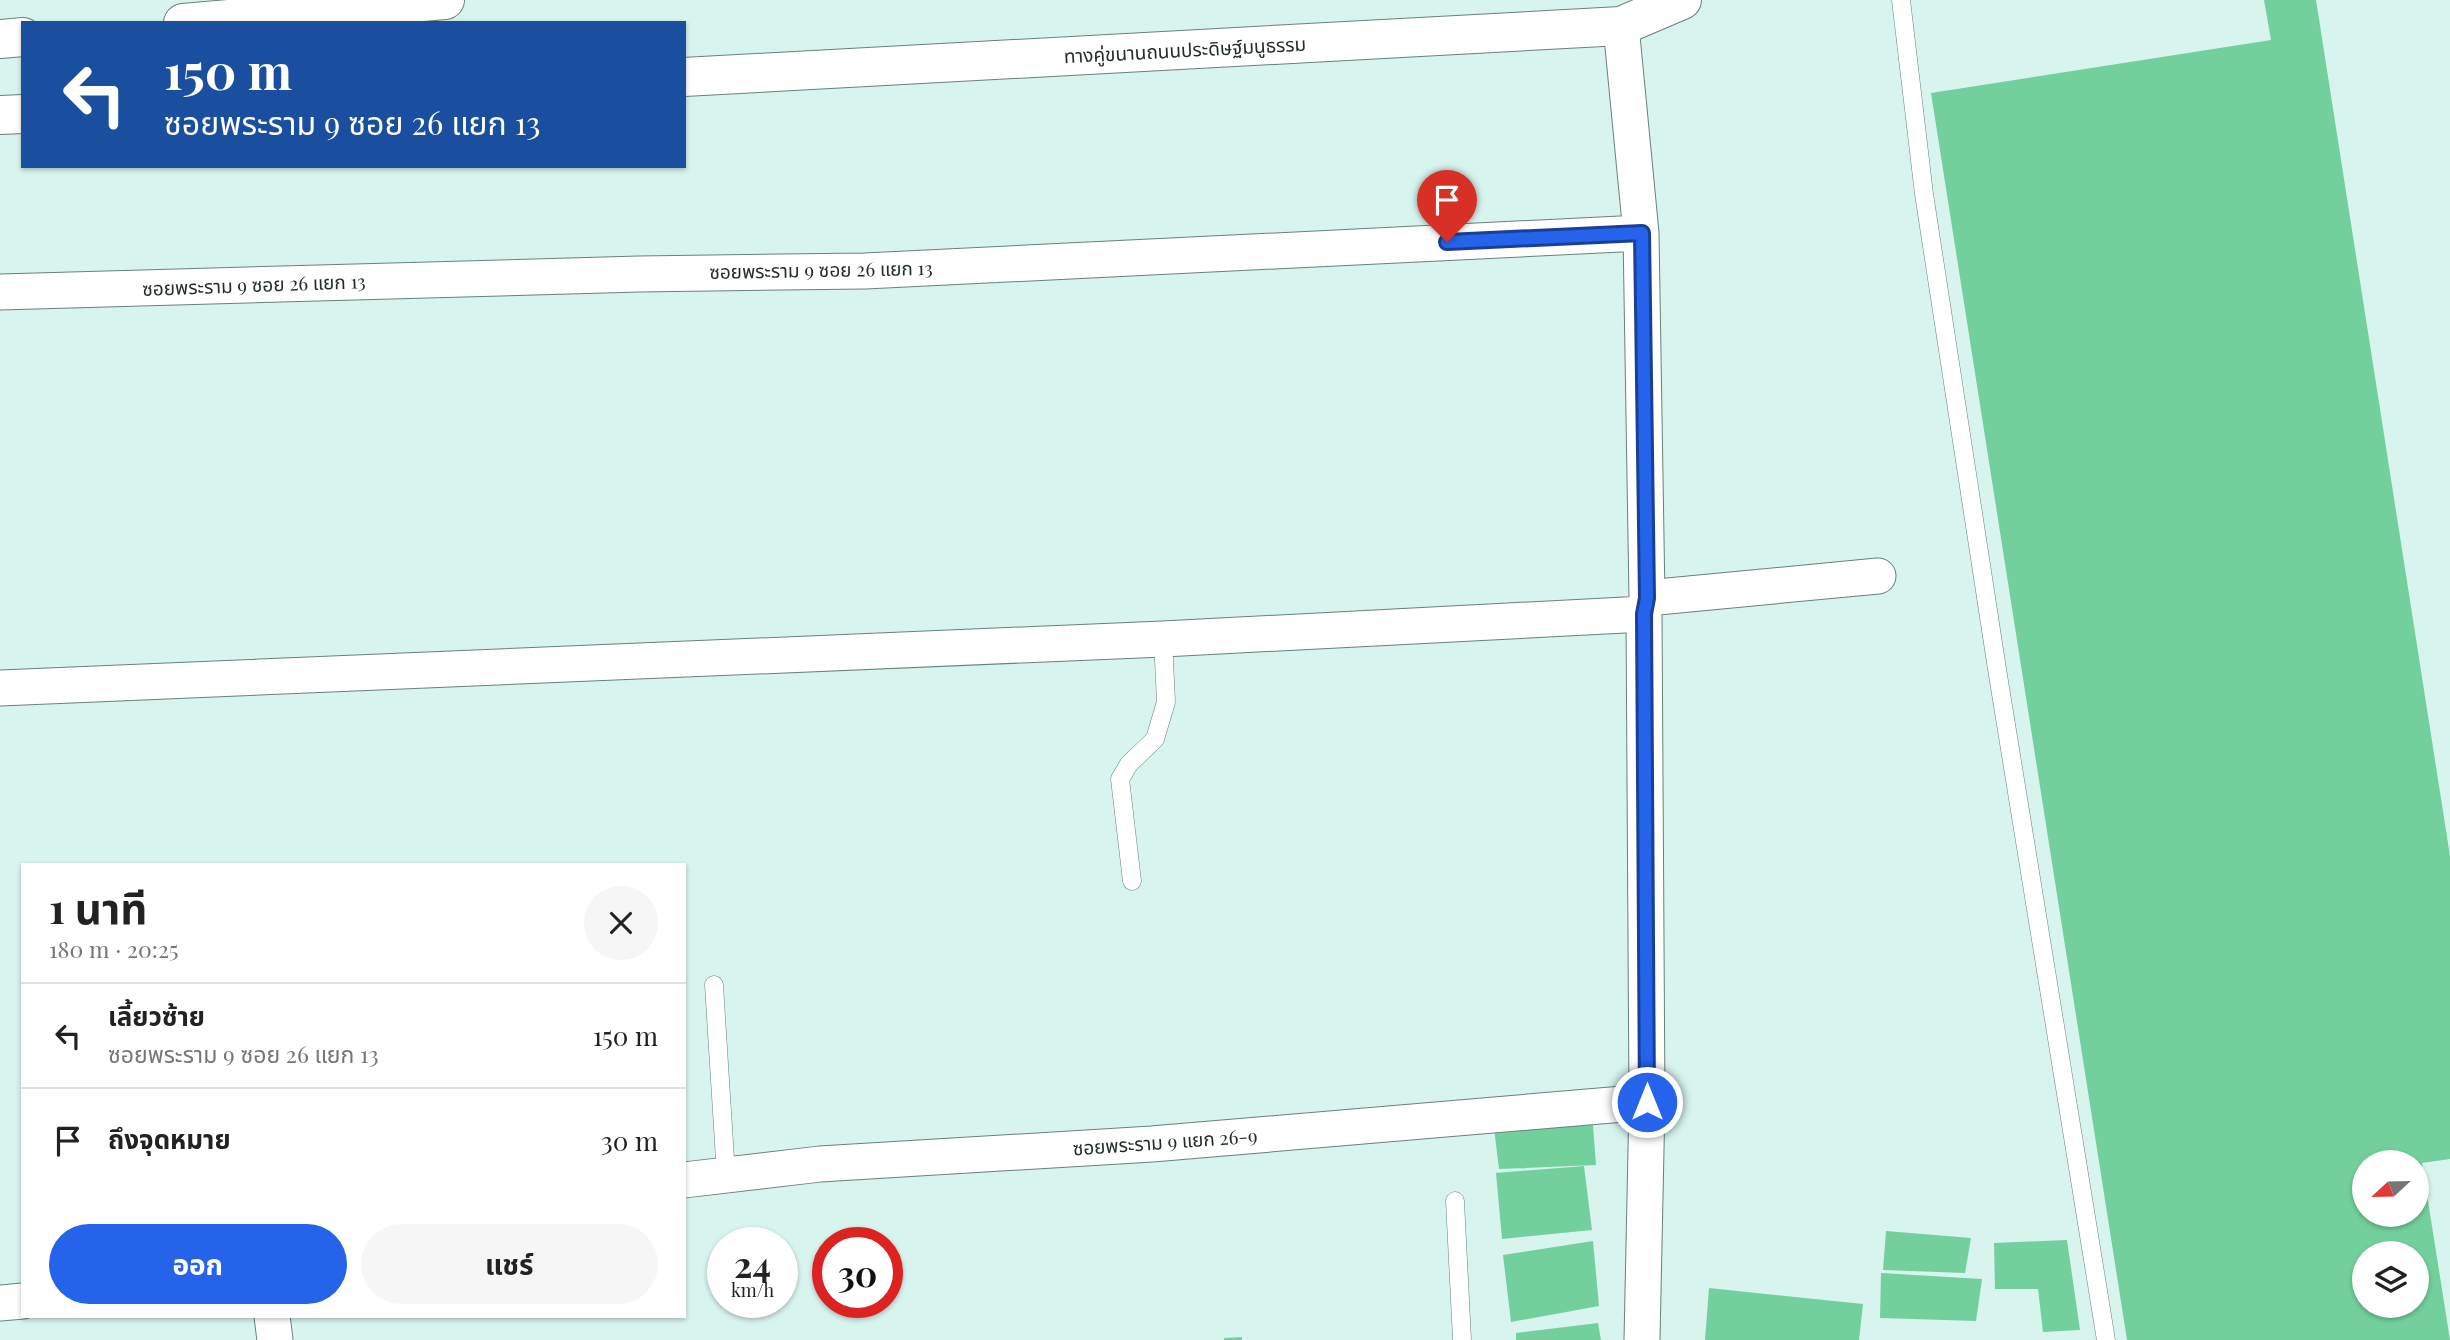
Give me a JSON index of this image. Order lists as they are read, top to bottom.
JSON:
{
  "streets": {
    "street": ["ทางคู่ขนานถนนประดิษฐ์มนูธรรม", "ซอยพระราม 9 ซอย 26 แยก 13", "ซอยพระราม 9 แยก 26-9"]
  },
  "north": "left",
  "page": {
    "turn": ["150 m", "ซอยพระราม 9 ซอย 26 แยก 13"],
    "heading": ["1 นาที", "180 m · 20:25"],
    "list": [
      {
        "name": "เลี้ยวซ้าย",
        "note": "ซอยพระราม 9 ซอย 26 แยก 13",
        "value": "150 m"
      },
      {
        "name": "ถึงจุดหมาย",
        "value": "30 m"
      }
    ],
    "buttons": ["ออก", "แชร์"],
    "speed": "24 km/h",
    "limit": "30"
  }
}
